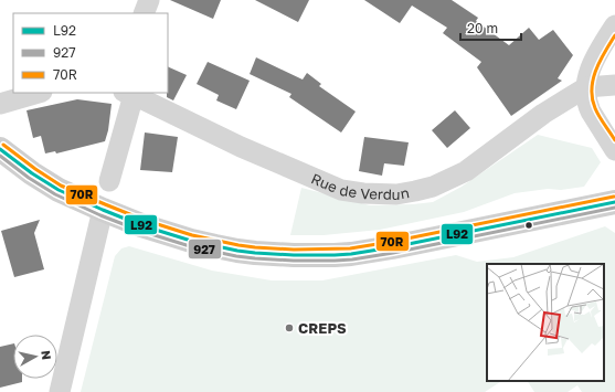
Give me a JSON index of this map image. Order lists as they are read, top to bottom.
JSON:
{
  "streets": {
    "street": ["Rue de Verdun"]
  },
  "places": ["CREPS"],
  "lines": ["transit line 70R", "transit line L92", "transit line 927"],
  "legend": ["L92", "927", "70R"],
  "scale_bar": "20 m",
  "north": "right"
}
